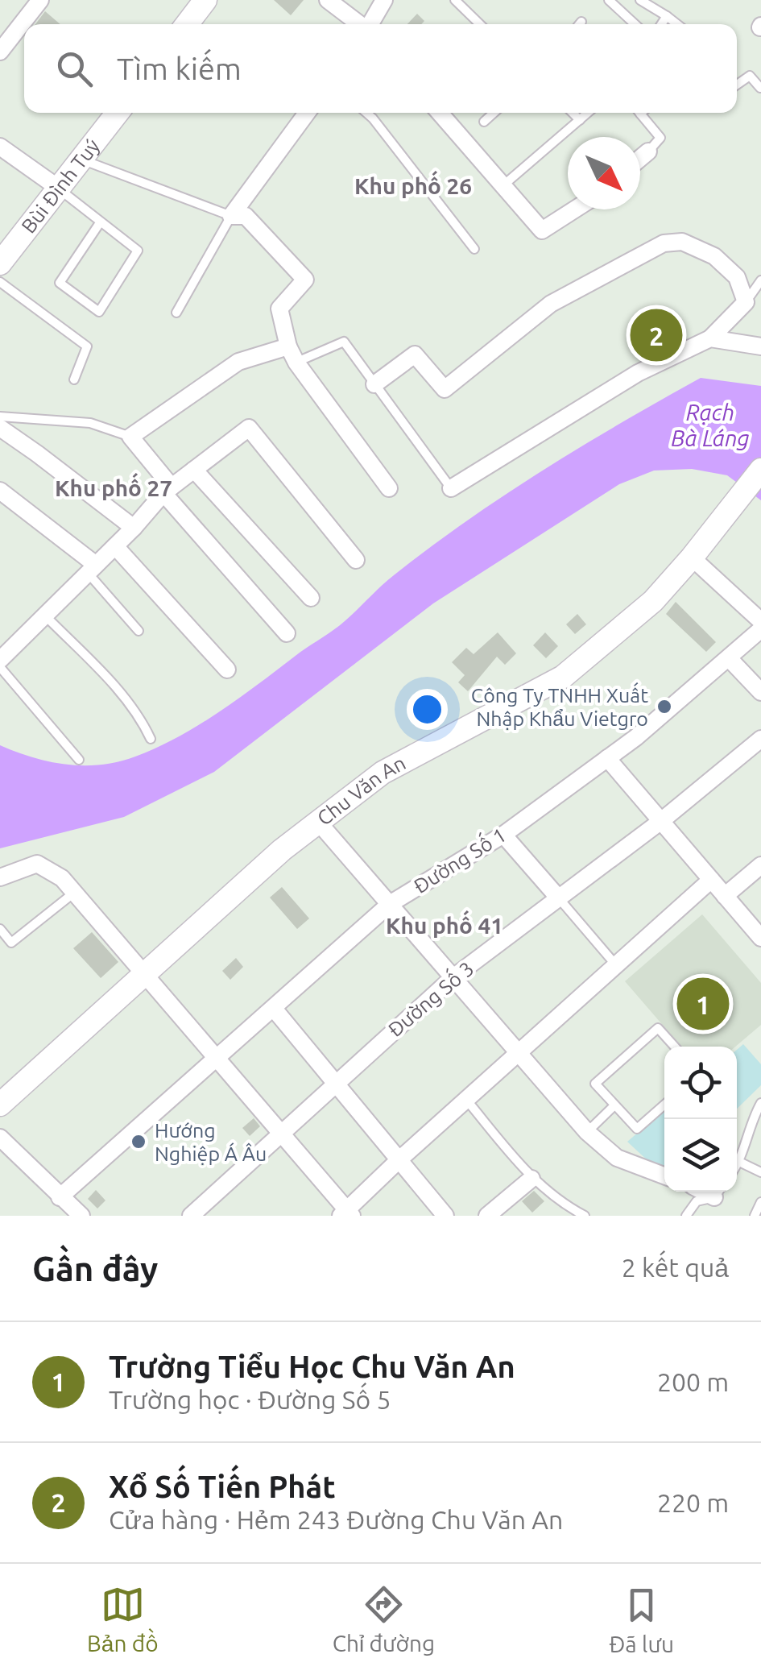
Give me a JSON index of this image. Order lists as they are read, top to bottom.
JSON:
{
  "streets": {
    "street": [
      "Bùi Đình Tuý",
      "Chu Văn An",
      "Đường Số 1",
      "Đường Số 3"
    ]
  },
  "districts": ["Khu phố 26", "Khu phố 27", "Khu phố 41"],
  "water": ["Rạch Bà Láng"],
  "places": ["Công Ty TNHH Xuất Nhập Khẩu Vietgro", "Hướng Nghiệp Á Âu"],
  "north": "bottom right",
  "page": {
    "search": "Tìm kiếm",
    "pins": ["2", "1"],
    "heading": ["Gần đây", "2 kết quả"],
    "list": [
      {
        "mark": "1",
        "name": "Trường Tiểu Học Chu Văn An",
        "note": "Trường học · Đường Số 5",
        "value": "200 m"
      },
      {
        "mark": "2",
        "name": "Xổ Số Tiến Phát",
        "note": "Cửa hàng · Hẻm 243 Đường Chu Văn An",
        "value": "220 m"
      }
    ],
    "nav": ["Bản đồ", "Chỉ đường", "Đã lưu"]
  }
}
